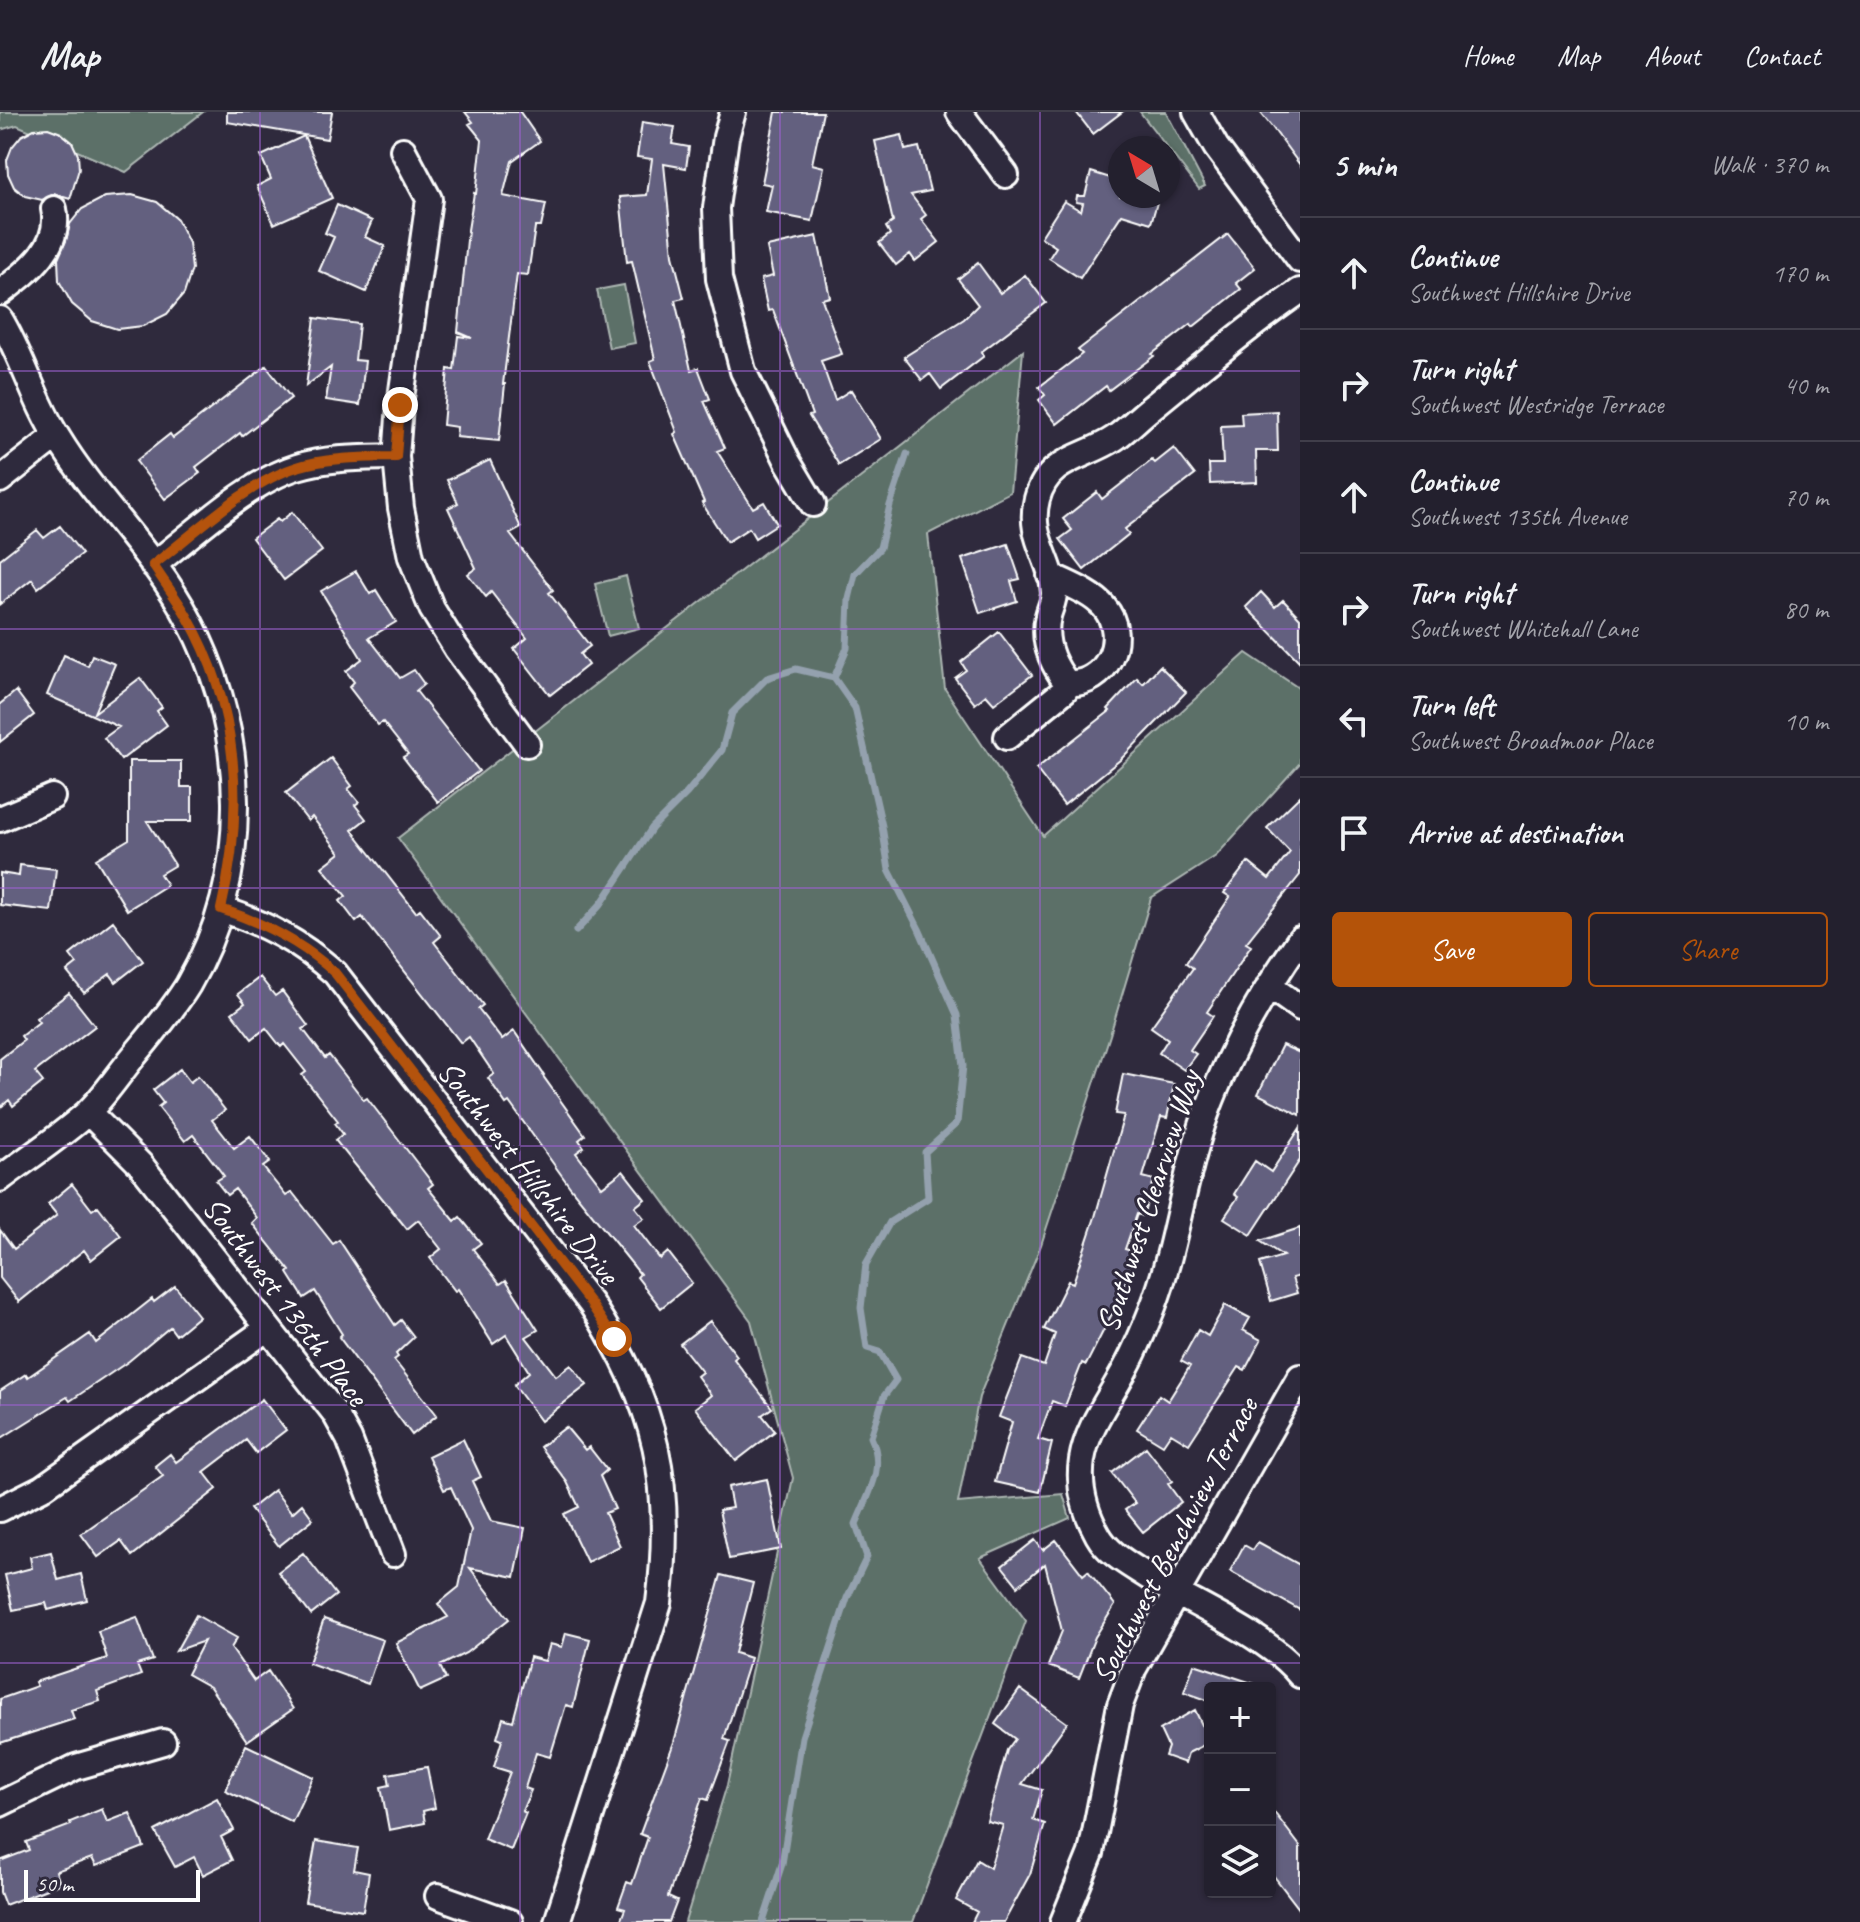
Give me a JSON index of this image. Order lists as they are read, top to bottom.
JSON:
{
  "streets": {
    "street": [
      "Southwest Hillshire Drive",
      "Southwest Clearview Way",
      "Southwest 136th Place",
      "Southwest Benchview Terrace"
    ]
  },
  "crossings": [
    ["Southwest Clearview Way", "Southwest Benchview Terrace"]
  ],
  "scale_bar": "50 m",
  "north": "top left",
  "page": {
    "header": "Map",
    "nav": [
      "Home",
      "Map",
      "About",
      "Contact"
    ],
    "heading": ["5 min", "Walk · 370 m"],
    "list": [
      ["Continue", "Southwest Hillshire Drive", "170 m"],
      ["Turn right", "Southwest Westridge Terrace", "40 m"],
      ["Continue", "Southwest 135th Avenue", "70 m"],
      ["Turn right", "Southwest Whitehall Lane", "80 m"],
      ["Turn left", "Southwest Broadmoor Place", "10 m"],
      "Arrive at destination"
    ],
    "buttons": ["Save", "Share"],
    "map_buttons": ["+", "−"],
    "scale": "50 m"
  }
}
